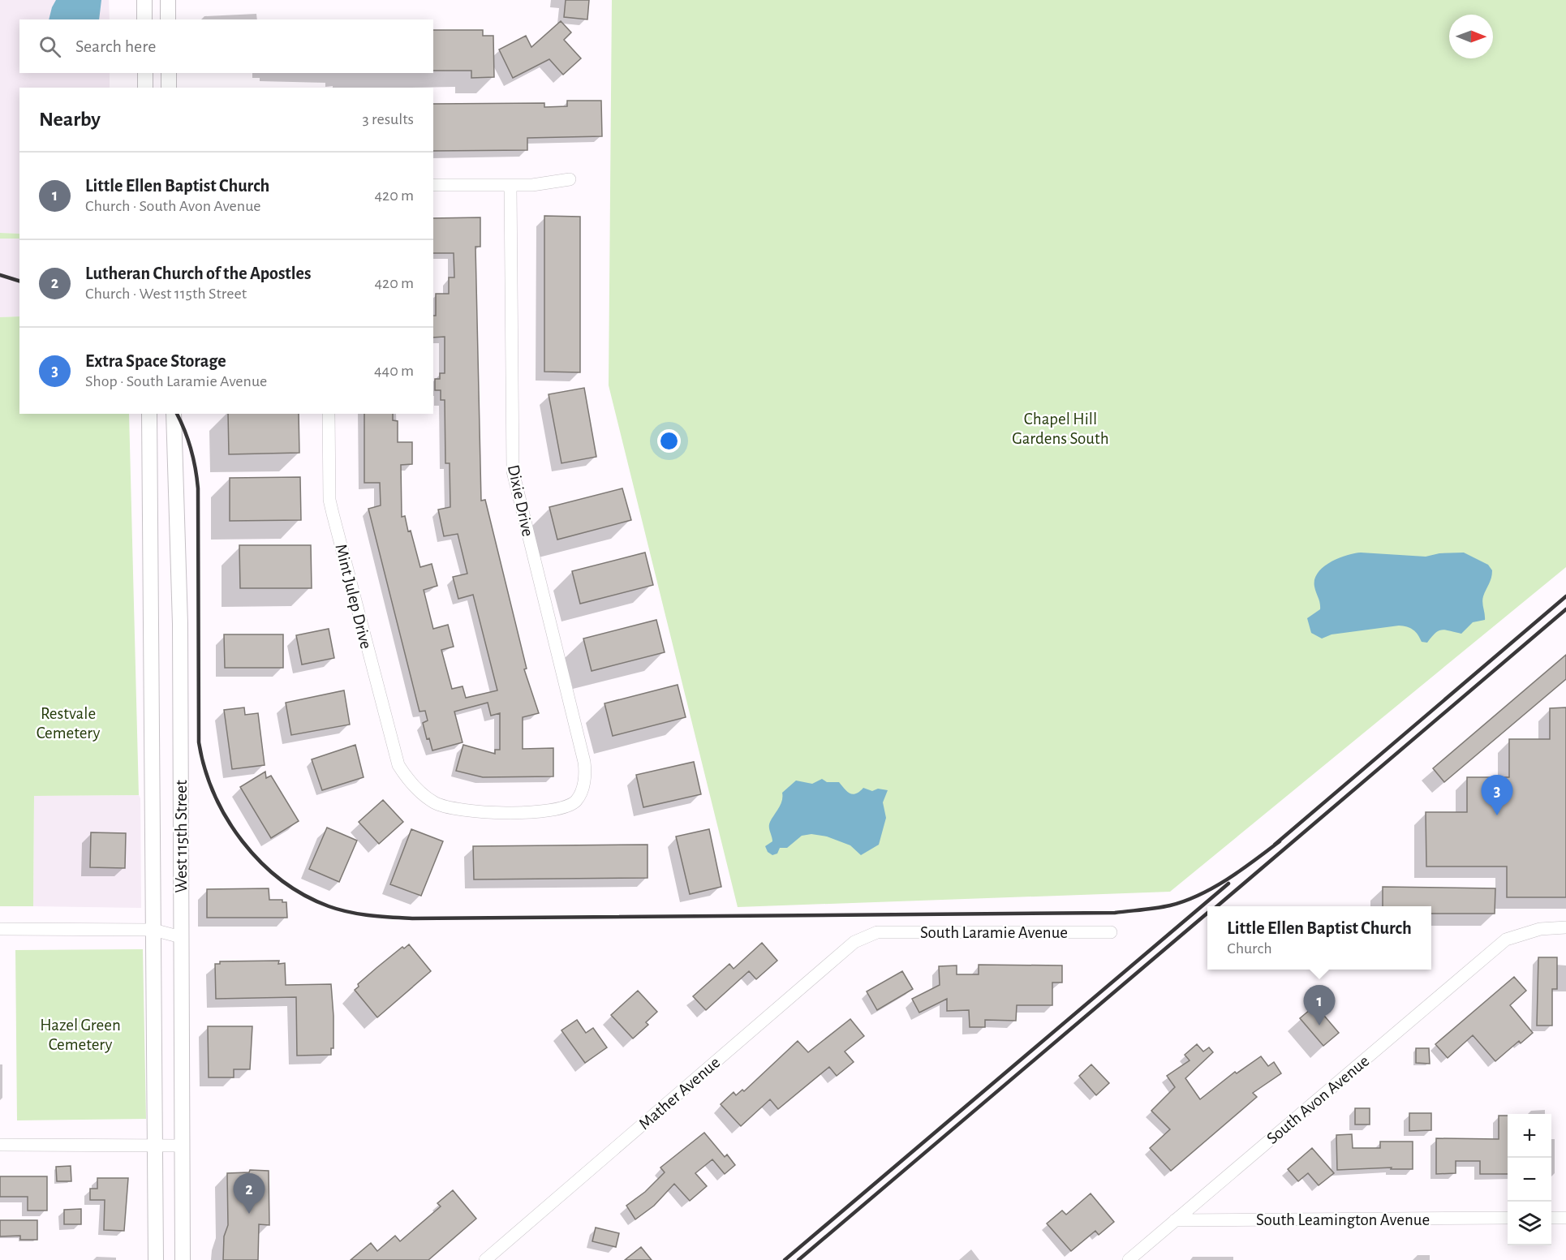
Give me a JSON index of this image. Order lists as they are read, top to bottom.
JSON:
{
  "streets": {
    "street": [
      "Dixie Drive",
      "Mint Julep Drive",
      "West 115th Street",
      "South Laramie Avenue",
      "Mather Avenue",
      "South Avon Avenue",
      "South Leamington Avenue"
    ]
  },
  "crossings": [
    ["Dixie Drive", "Mint Julep Drive"],
    ["South Laramie Avenue", "Mather Avenue"],
    ["South Avon Avenue", "South Leamington Avenue"]
  ],
  "parks": ["Chapel Hill Gardens South", "Restvale Cemetery", "Hazel Green Cemetery"],
  "north": "right",
  "page": {
    "search": "Search here",
    "heading": ["Nearby", "3 results"],
    "list": [
      {
        "mark": "1",
        "name": "Little Ellen Baptist Church",
        "note": "Church · South Avon Avenue",
        "value": "420 m"
      },
      {
        "mark": "2",
        "name": "Lutheran Church of the Apostles",
        "note": "Church · West 115th Street",
        "value": "420 m"
      },
      {
        "mark": "3",
        "name": "Extra Space Storage",
        "note": "Shop · South Laramie Avenue",
        "value": "440 m"
      }
    ],
    "pins": ["3", "1", "2"],
    "popup": ["Little Ellen Baptist Church", "Church"],
    "map_buttons": ["+", "−"]
  }
}
